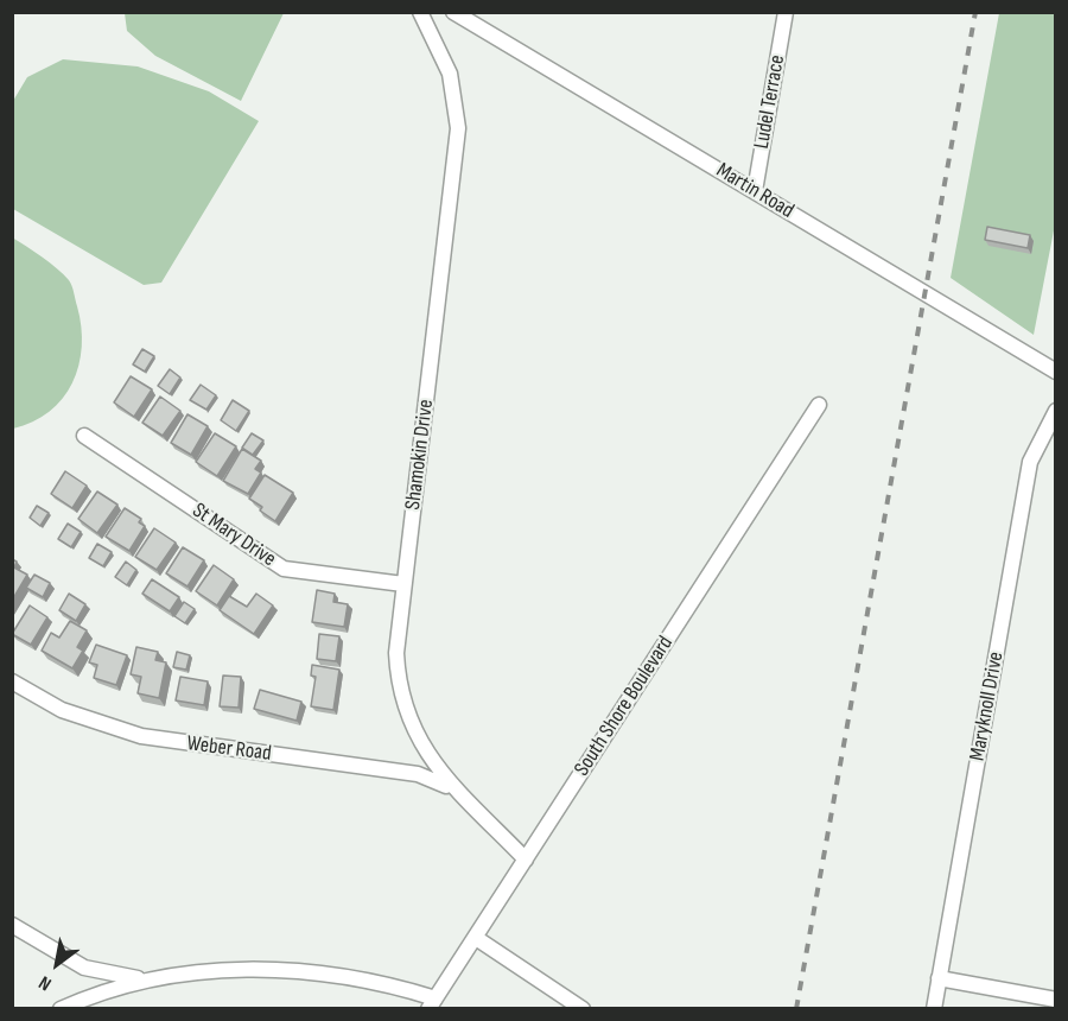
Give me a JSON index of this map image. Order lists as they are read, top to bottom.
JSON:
{
  "streets": {
    "street": [
      "Ludel Terrace",
      "Martin Road",
      "Shamokin Drive",
      "St Mary Drive",
      "South Shore Boulevard",
      "Maryknoll Drive",
      "Weber Road"
    ]
  },
  "crossings": [
    ["Ludel Terrace", "Martin Road"],
    ["Shamokin Drive", "St Mary Drive"],
    ["Shamokin Drive", "South Shore Boulevard"],
    ["Shamokin Drive", "Weber Road"]
  ],
  "north": "bottom left"
}
